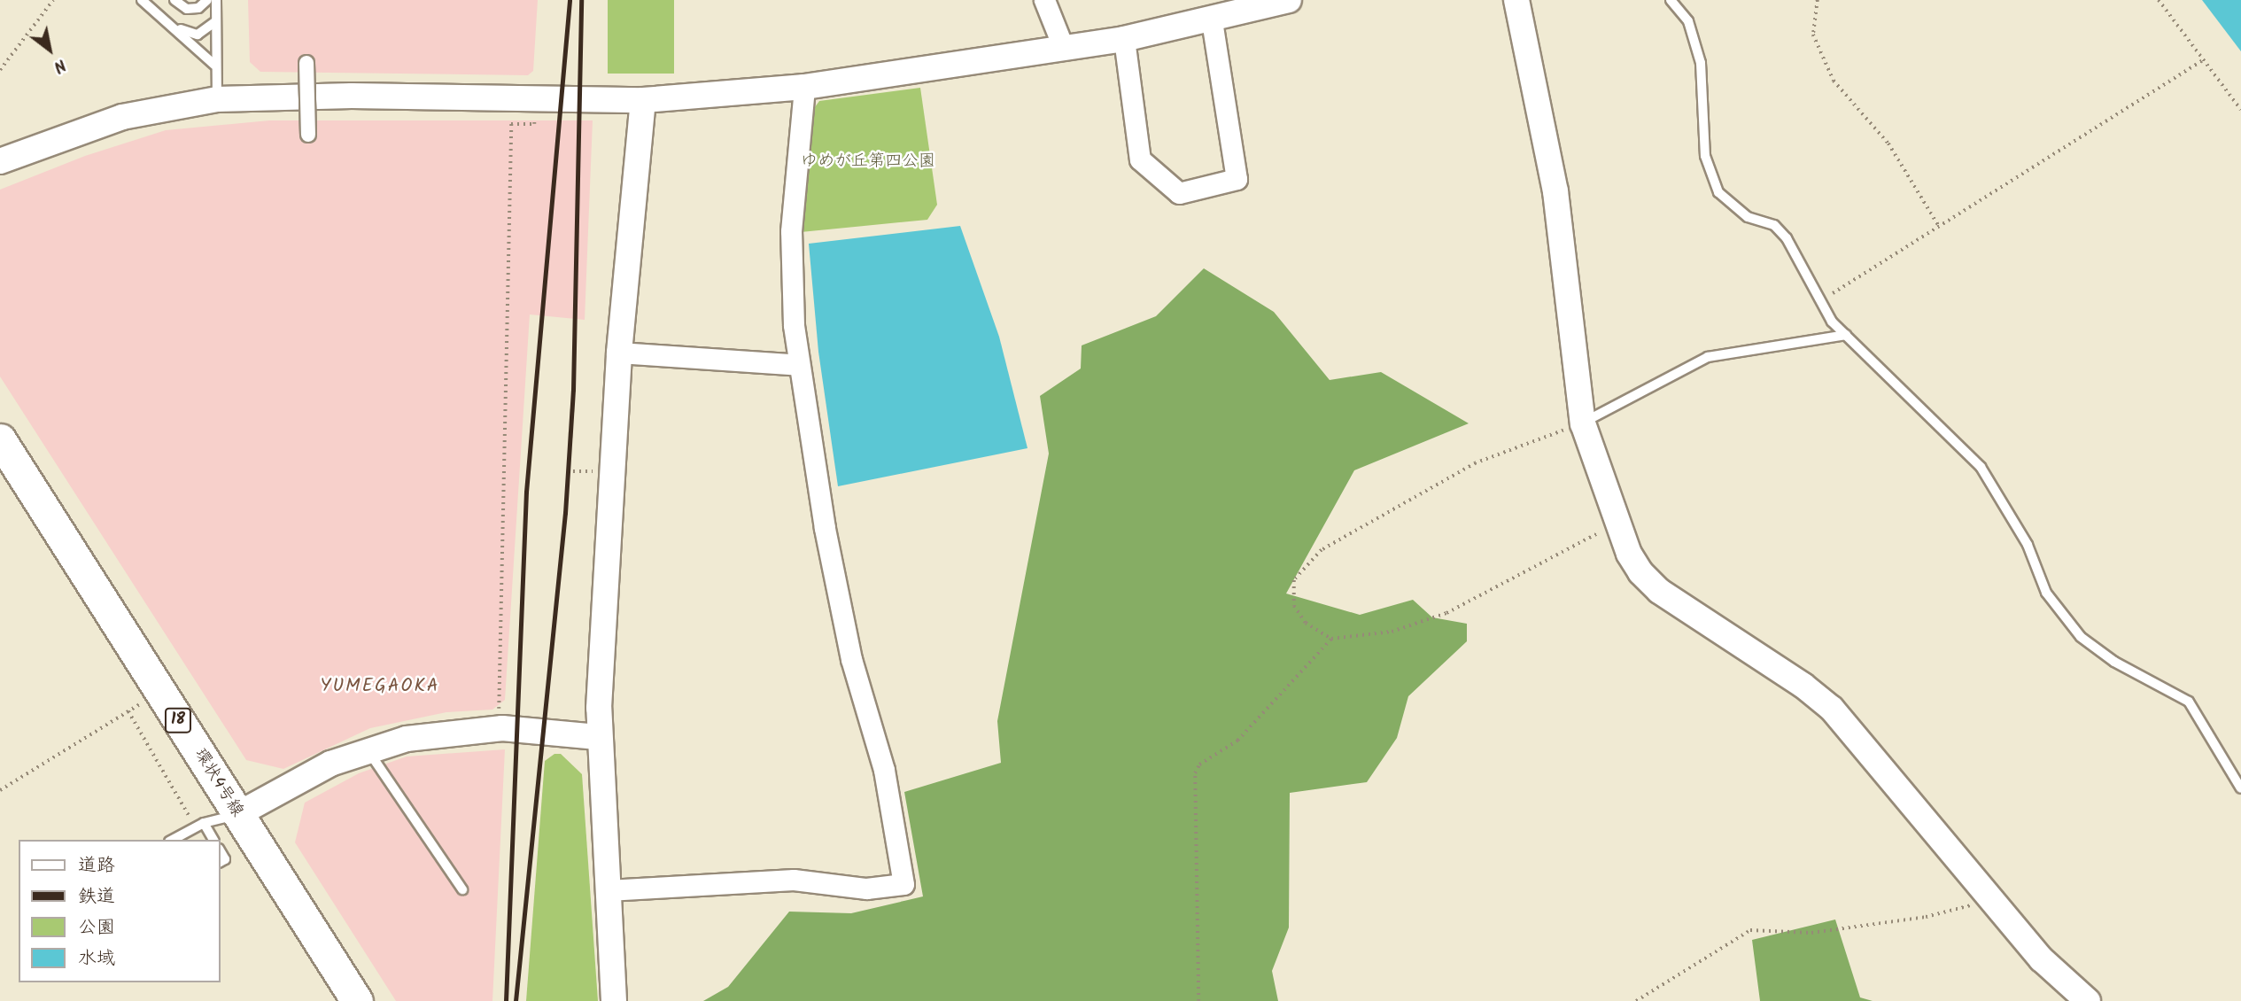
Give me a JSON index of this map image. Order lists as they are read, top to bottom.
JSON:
{
  "streets": {
    "main road": ["18", "環状4号線"]
  },
  "districts": ["YUMEGAOKA"],
  "parks": ["ゆめが丘第四公園"],
  "legend": [
    "道路",
    "鉄道",
    "公園",
    "水域"
  ],
  "north": "bottom right"
}
